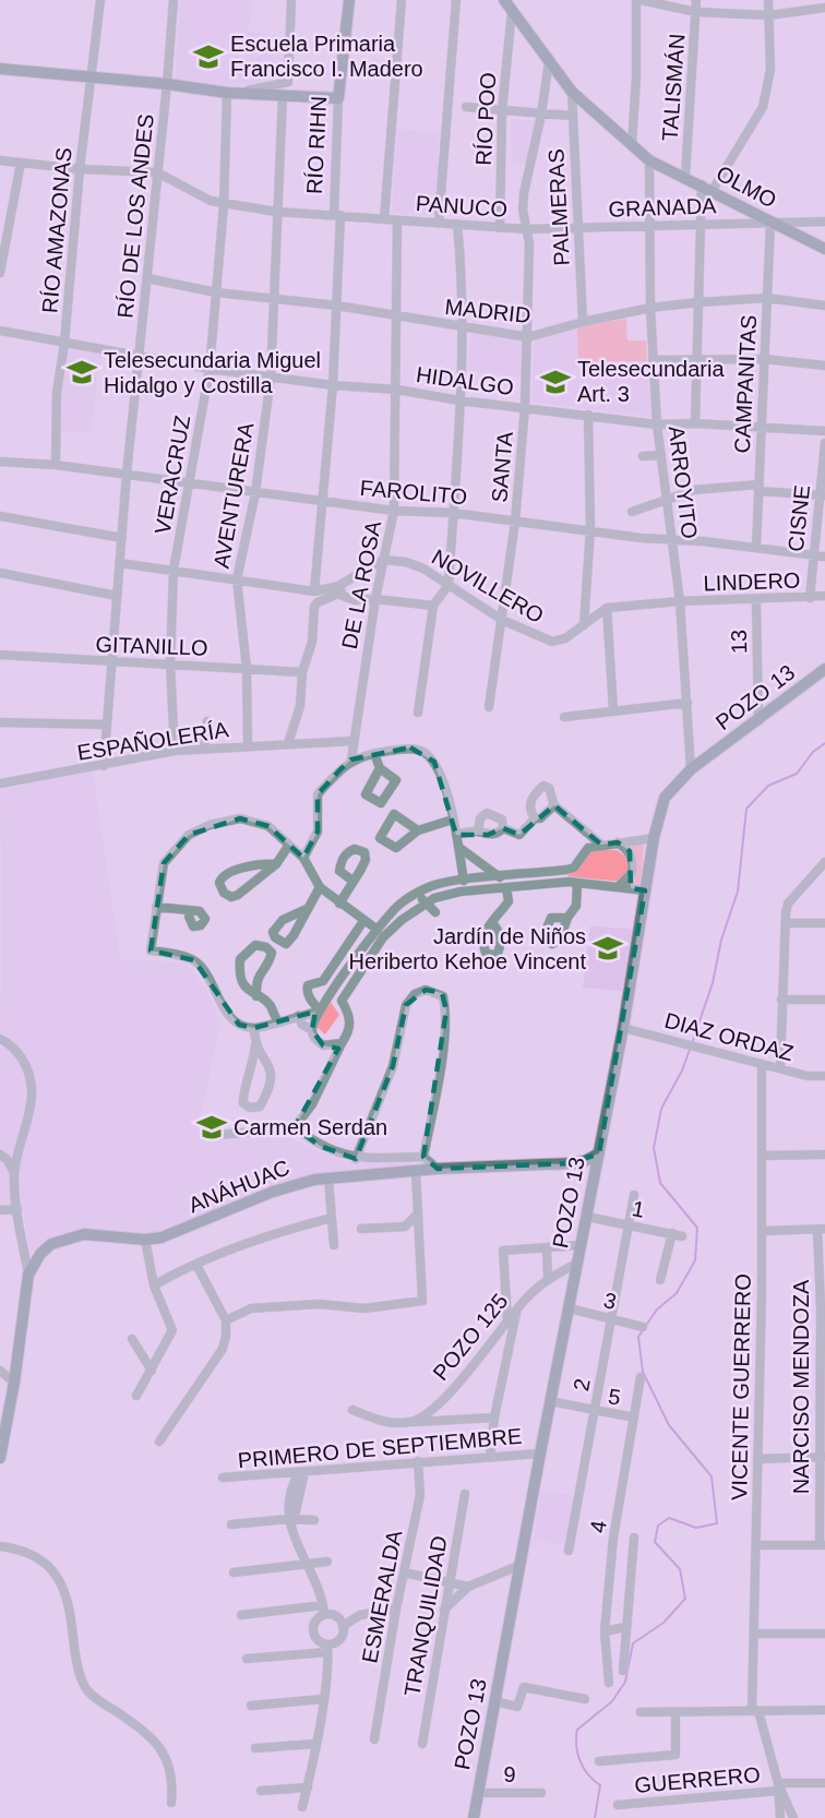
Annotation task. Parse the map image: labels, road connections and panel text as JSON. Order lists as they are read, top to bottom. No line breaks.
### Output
{"streets":{"main road":["RÍO RIHN","OLMO","POZO 13","ANÁHUAC"],"street":["TALISMÁN","RÍO POO","PANUCO","PALMERAS","GRANADA","RÍO DE LOS ANDES","RÍO AMAZONAS","MADRID","HIDALGO","CAMPANITAS","SANTA","VERACRUZ","ARROYITO","FAROLITO","AVENTURERA","CISNE","LINDERO","DE LA ROSA","NOVILLERO","13","GITANILLO","ESPAÑOLERÍA","DIAZ ORDAZ","1","3","POZO 125","2","VICENTE GUERRERO","NARCISO MENDOZA","5","PRIMERO DE SEPTIEMBRE","4","ESMERALDA","TRANQUILIDAD","9","GUERRERO"]},"crossings":[["TALISMÁN","OLMO"],["RÍO POO","OLMO"],["RÍO POO","PANUCO"],["RÍO RIHN","PANUCO"],["RÍO RIHN","MADRID"],["RÍO RIHN","HIDALGO"],["RÍO RIHN","FAROLITO"],["OLMO","PALMERAS"],["OLMO","GRANADA"],["OLMO","CAMPANITAS"],["OLMO","SANTA"],["OLMO","ARROYITO"],["PANUCO","PALMERAS"],["PANUCO","GRANADA"],["PANUCO","RÍO DE LOS ANDES"],["PANUCO","SANTA"],["PANUCO","VERACRUZ"],["PANUCO","AVENTURERA"],["PANUCO","DE LA ROSA"],["PALMERAS","GRANADA"],["PALMERAS","MADRID"],["GRANADA","CAMPANITAS"],["GRANADA","ARROYITO"],["RÍO DE LOS ANDES","MADRID"],["RÍO DE LOS ANDES","HIDALGO"],["RÍO DE LOS ANDES","FAROLITO"],["RÍO DE LOS ANDES","GITANILLO"],["RÍO DE LOS ANDES","ESPAÑOLERÍA"],["RÍO AMAZONAS","HIDALGO"],["RÍO AMAZONAS","FAROLITO"],["MADRID","CAMPANITAS"],["MADRID","SANTA"],["MADRID","VERACRUZ"],["MADRID","ARROYITO"],["MADRID","AVENTURERA"],["MADRID","DE LA ROSA"],["HIDALGO","CAMPANITAS"],["HIDALGO","SANTA"],["HIDALGO","VERACRUZ"],["HIDALGO","ARROYITO"],["HIDALGO","AVENTURERA"],["HIDALGO","DE LA ROSA"],["CAMPANITAS","FAROLITO"],["SANTA","FAROLITO"],["SANTA","NOVILLERO"],["VERACRUZ","FAROLITO"],["VERACRUZ","GITANILLO"],["VERACRUZ","ESPAÑOLERÍA"],["ARROYITO","FAROLITO"],["ARROYITO","LINDERO"],["ARROYITO","NOVILLERO"],["ARROYITO","POZO 13"],["FAROLITO","AVENTURERA"],["FAROLITO","CISNE"],["FAROLITO","DE LA ROSA"],["AVENTURERA","GITANILLO"],["AVENTURERA","ESPAÑOLERÍA"],["CISNE","LINDERO"],["LINDERO","NOVILLERO"],["LINDERO","13"],["DE LA ROSA","NOVILLERO"],["DE LA ROSA","ESPAÑOLERÍA"],["13","POZO 13"],["POZO 13","DIAZ ORDAZ"],["POZO 13","ANÁHUAC"],["POZO 13","1"],["POZO 13","3"],["POZO 13","POZO 125"],["POZO 13","5"],["POZO 13","PRIMERO DE SEPTIEMBRE"],["POZO 13","9"],["DIAZ ORDAZ","VICENTE GUERRERO"],["1","2"],["3","2"],["2","5"],["VICENTE GUERRERO","GUERRERO"],["5","4"],["PRIMERO DE SEPTIEMBRE","ESMERALDA"]],"places":{"school or university":["Escuela Primaria Francisco I. Madero","Telesecundaria Miguel Hidalgo y Costilla","Telesecundaria Art. 3","Jardín de Niños Heriberto Kehoe Vincent","Carmen Serdan"]}}
